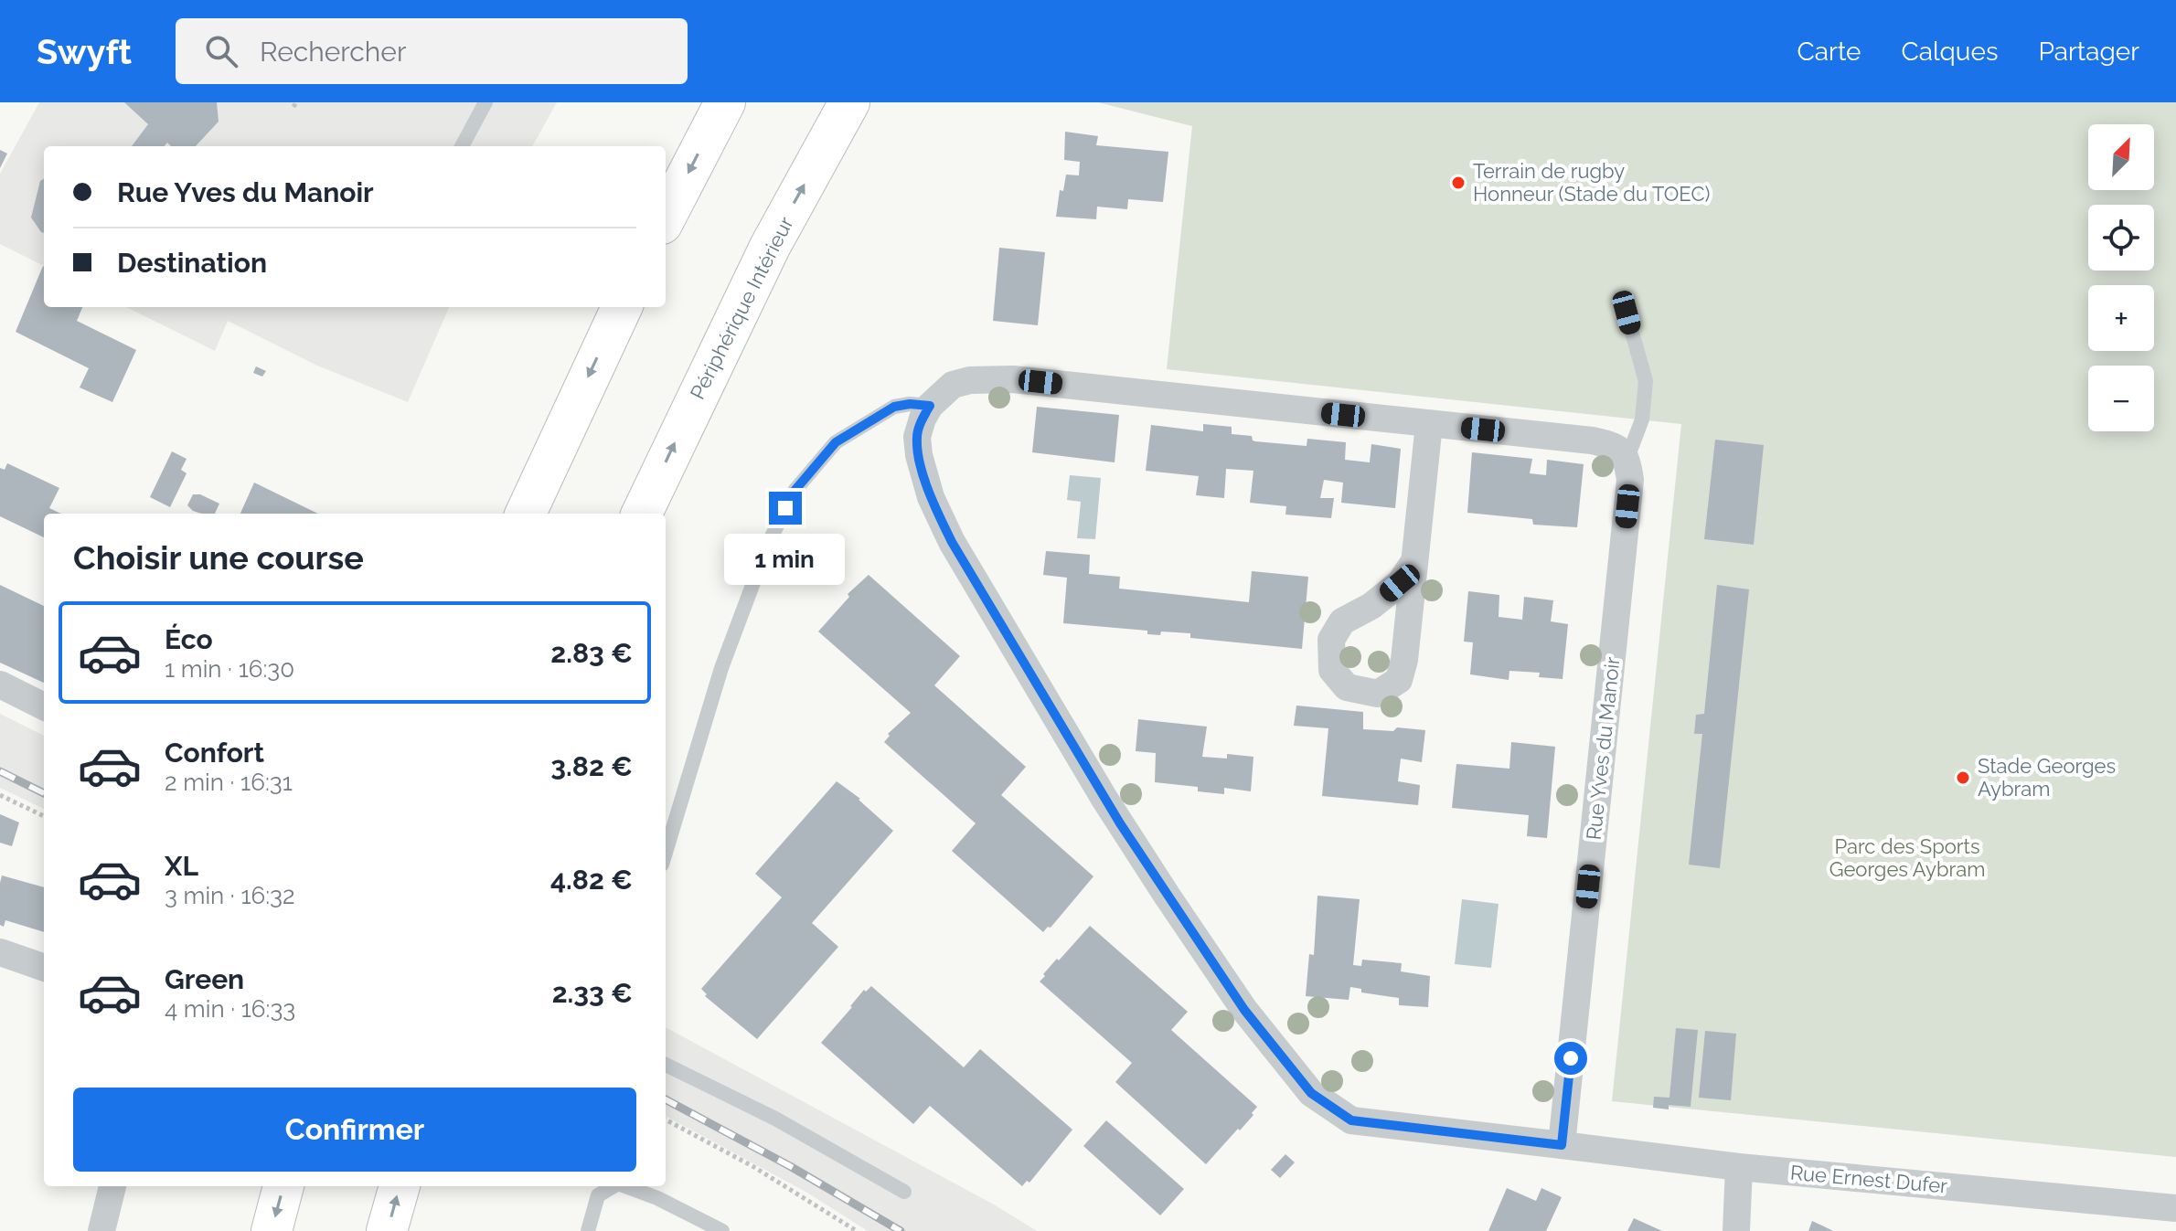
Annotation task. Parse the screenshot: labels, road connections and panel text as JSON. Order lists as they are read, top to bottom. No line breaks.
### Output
{"streets":{"highway":["Périphérique Intérieur"],"street":["Rue Yves du Manoir","Rue Ernest Dufer"]},"crossings":[["Rue Yves du Manoir","Rue Ernest Dufer"]],"parks":["Parc des Sports Georges Aybram"],"places":["Terrain de rugby Honneur (Stade du TOEC)","Stade Georges Aybram"],"north":"top right","page":{"header":"Swyft","search":"Rechercher","nav":["Carte","Calques","Partager"],"map_buttons":["+","−"],"banner":["Rue Yves du Manoir","Destination"],"heading":"Choisir une course","bubble":"1 min","list":[{"name":"Éco","note":"1 min · 16:30","value":"2.83 €"},{"name":"Confort","note":"2 min · 16:31","value":"3.82 €"},{"name":"XL","note":"3 min · 16:32","value":"4.82 €"},{"name":"Green","note":"4 min · 16:33","value":"2.33 €"}],"buttons":"Confirmer"}}
